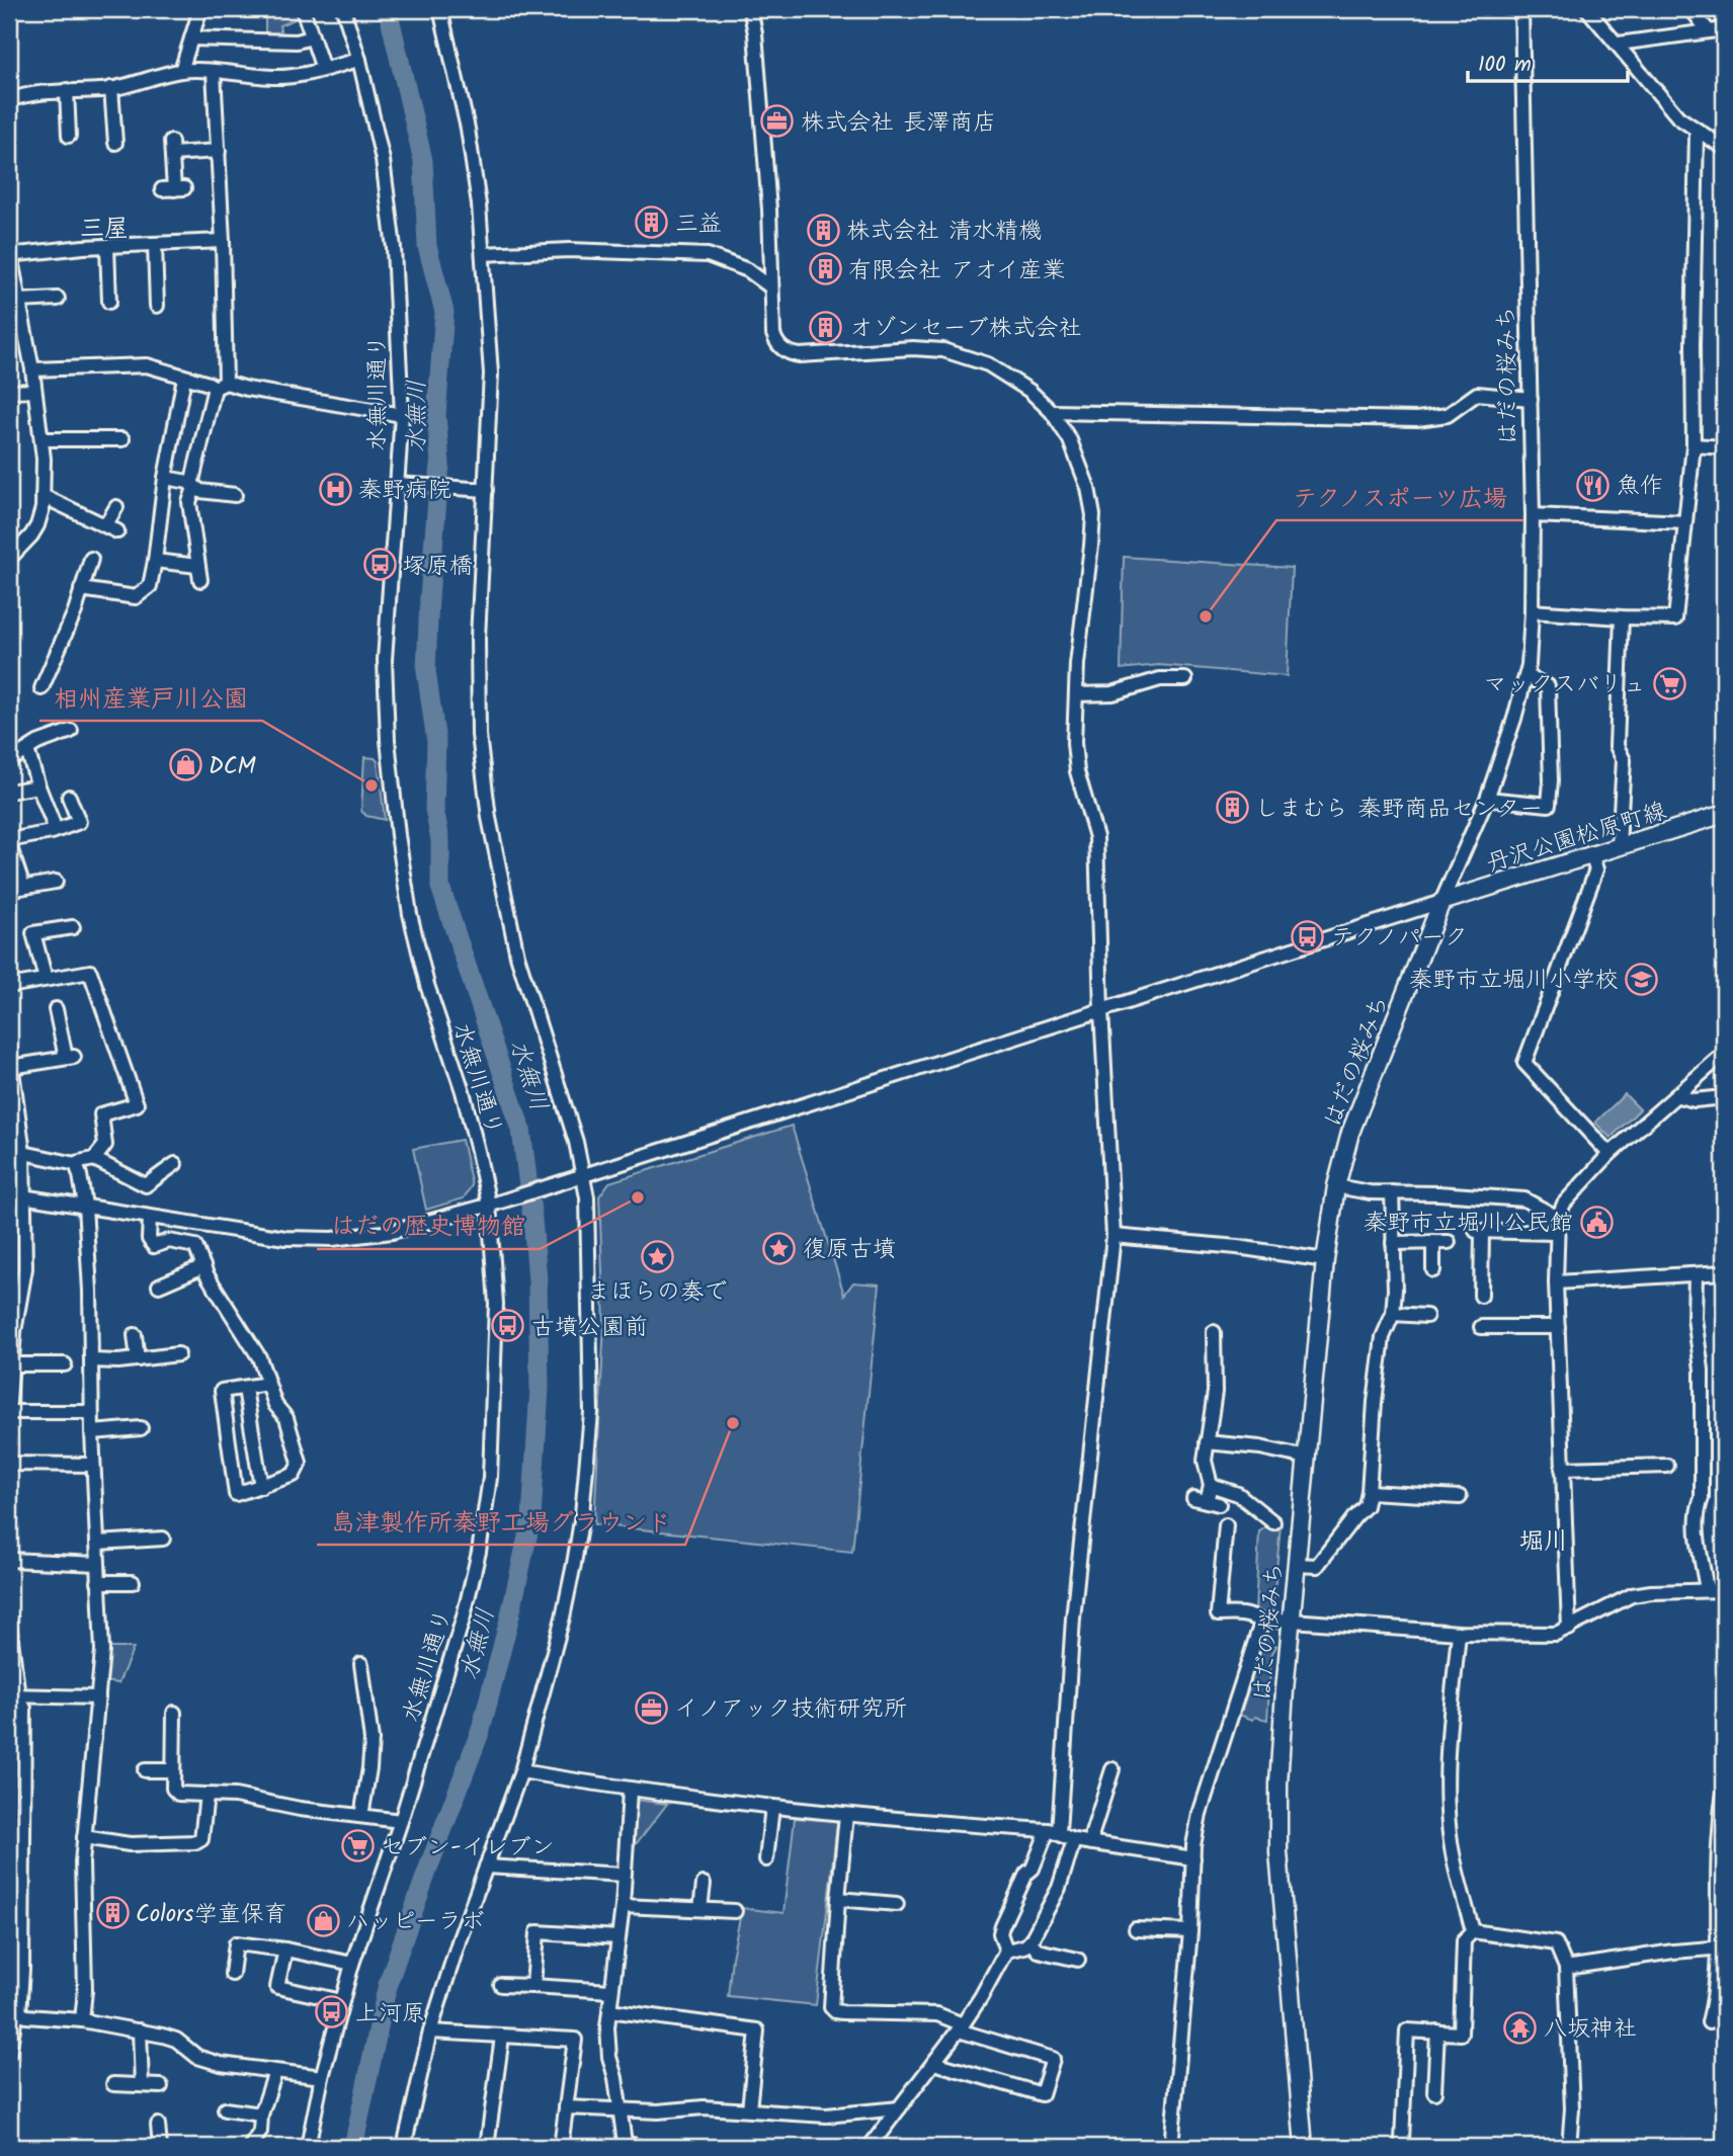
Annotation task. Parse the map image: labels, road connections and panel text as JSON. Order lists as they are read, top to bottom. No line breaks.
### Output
{"streets":{"main road":["はだの桜みち","丹沢公園松原町線"],"street":["水無川通り"]},"crossings":[["はだの桜みち","丹沢公園松原町線"]],"districts":["三屋","堀川"],"water":["水無川"],"places":{"office":["株式会社 長澤商店","イノアック技術研究所"],"building":["三益","株式会社 清水精機","有限会社 アオイ産業","オゾンセーブ株式会社","しまむら 秦野商品センター","Colors学童保育"],"restaurant":["魚作"],"hospital":["秦野病院"],"bus stop":["塚原橋","テクノパーク","古墳公園前","上河原"],"other":["テクノスポーツ広場","相州産業戸川公園","はだの歴史博物館","島津製作所秦野工場グラウンド"],"supermarket":["マックスバリュ","セブン-イレブン"],"shop":["DCM","ハッピーラボ"],"school or university":["秦野市立堀川小学校"],"public building":["秦野市立堀川公民館"],"place":["復原古墳","まほらの奏で"],"temple":["八坂神社"]},"scale_bar":"100 m"}
